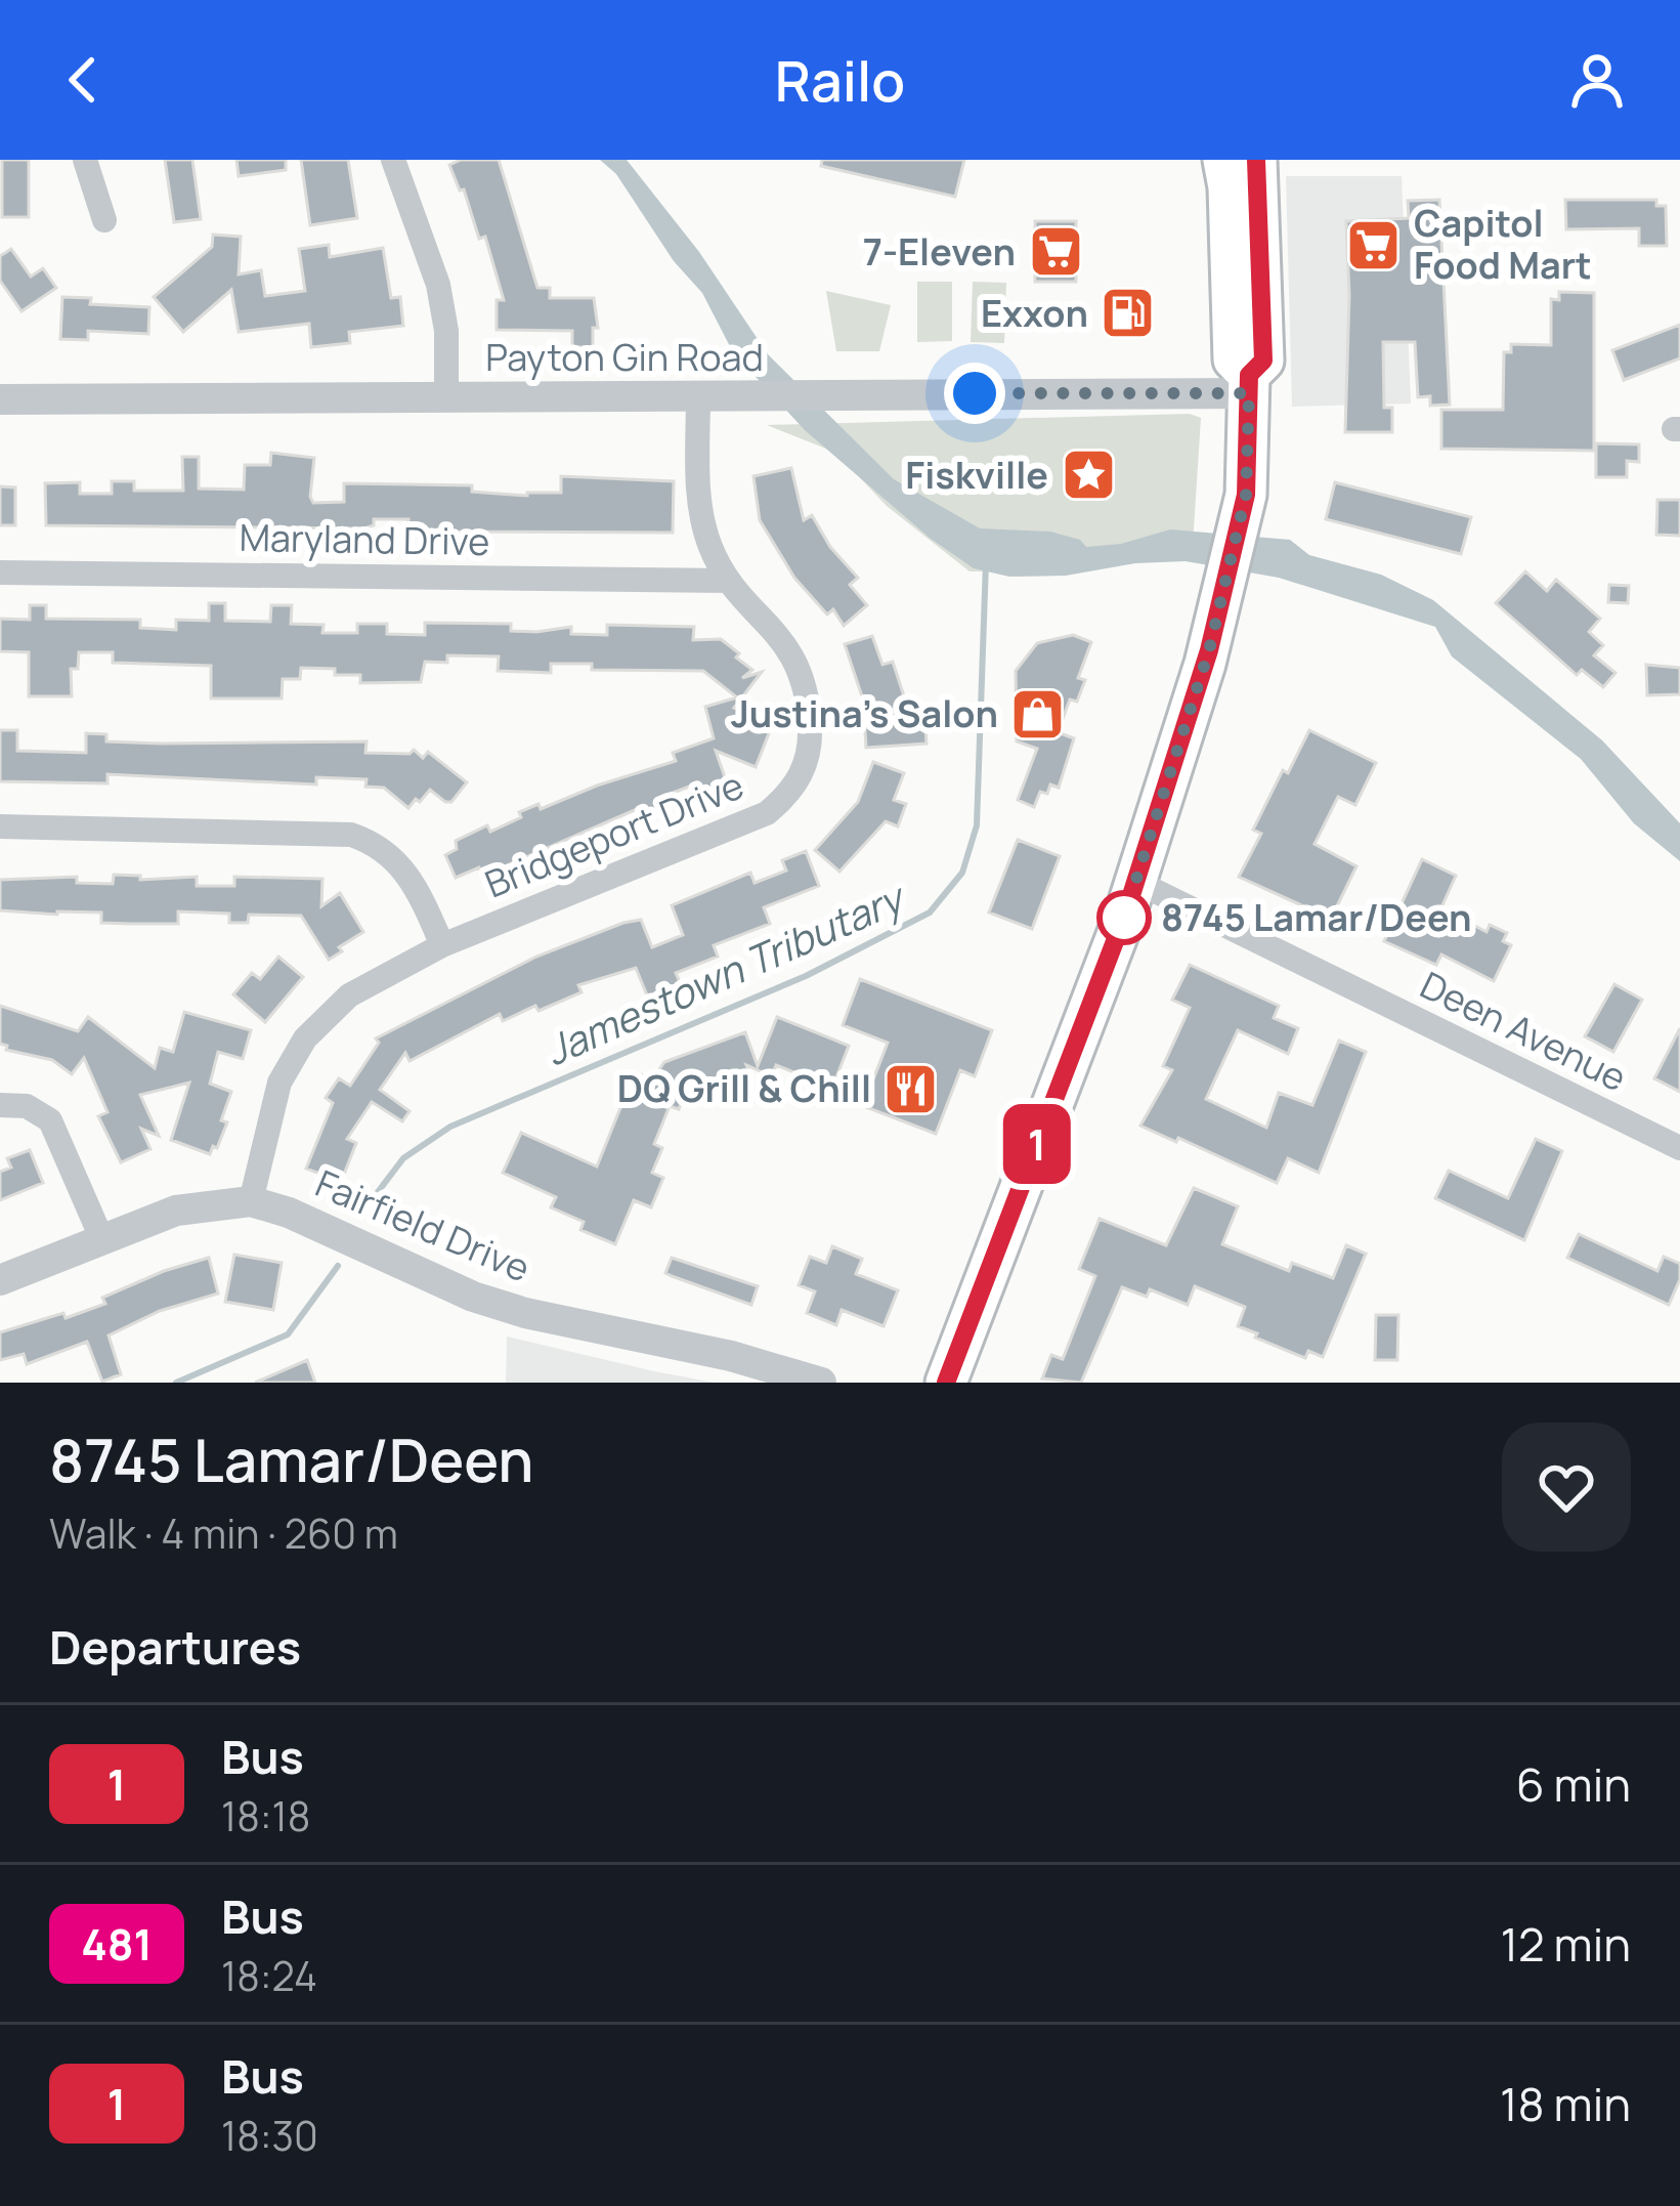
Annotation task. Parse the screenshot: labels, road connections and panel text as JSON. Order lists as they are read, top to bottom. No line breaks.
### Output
{"streets":{"street":["Payton Gin Road","Maryland Drive","Bridgeport Drive","Deen Avenue","Fairfield Drive"]},"crossings":[["Payton Gin Road","Bridgeport Drive"],["Maryland Drive","Bridgeport Drive"],["Bridgeport Drive","Fairfield Drive"]],"water":["Jamestown Tributary"],"places":{"supermarket":["Capitol Food Mart","7-Eleven"],"fuel station":["Exxon"],"place":["Fiskville"],"shop":["Justina's Salon"],"other":["8745 Lamar/Deen"],"restaurant":["DQ Grill & Chill"]},"lines":["bus line 1"],"page":{"header":"Railo","on_map":"1","heading":[["8745 Lamar/Deen","Walk · 4 min · 260 m"],"Departures"],"list":[{"mark":"1","name":"Bus","note":"18:18","value":"6 min"},{"mark":"481","name":"Bus","note":"18:24","value":"12 min"},{"mark":"1","name":"Bus","note":"18:30","value":"18 min"}]}}
